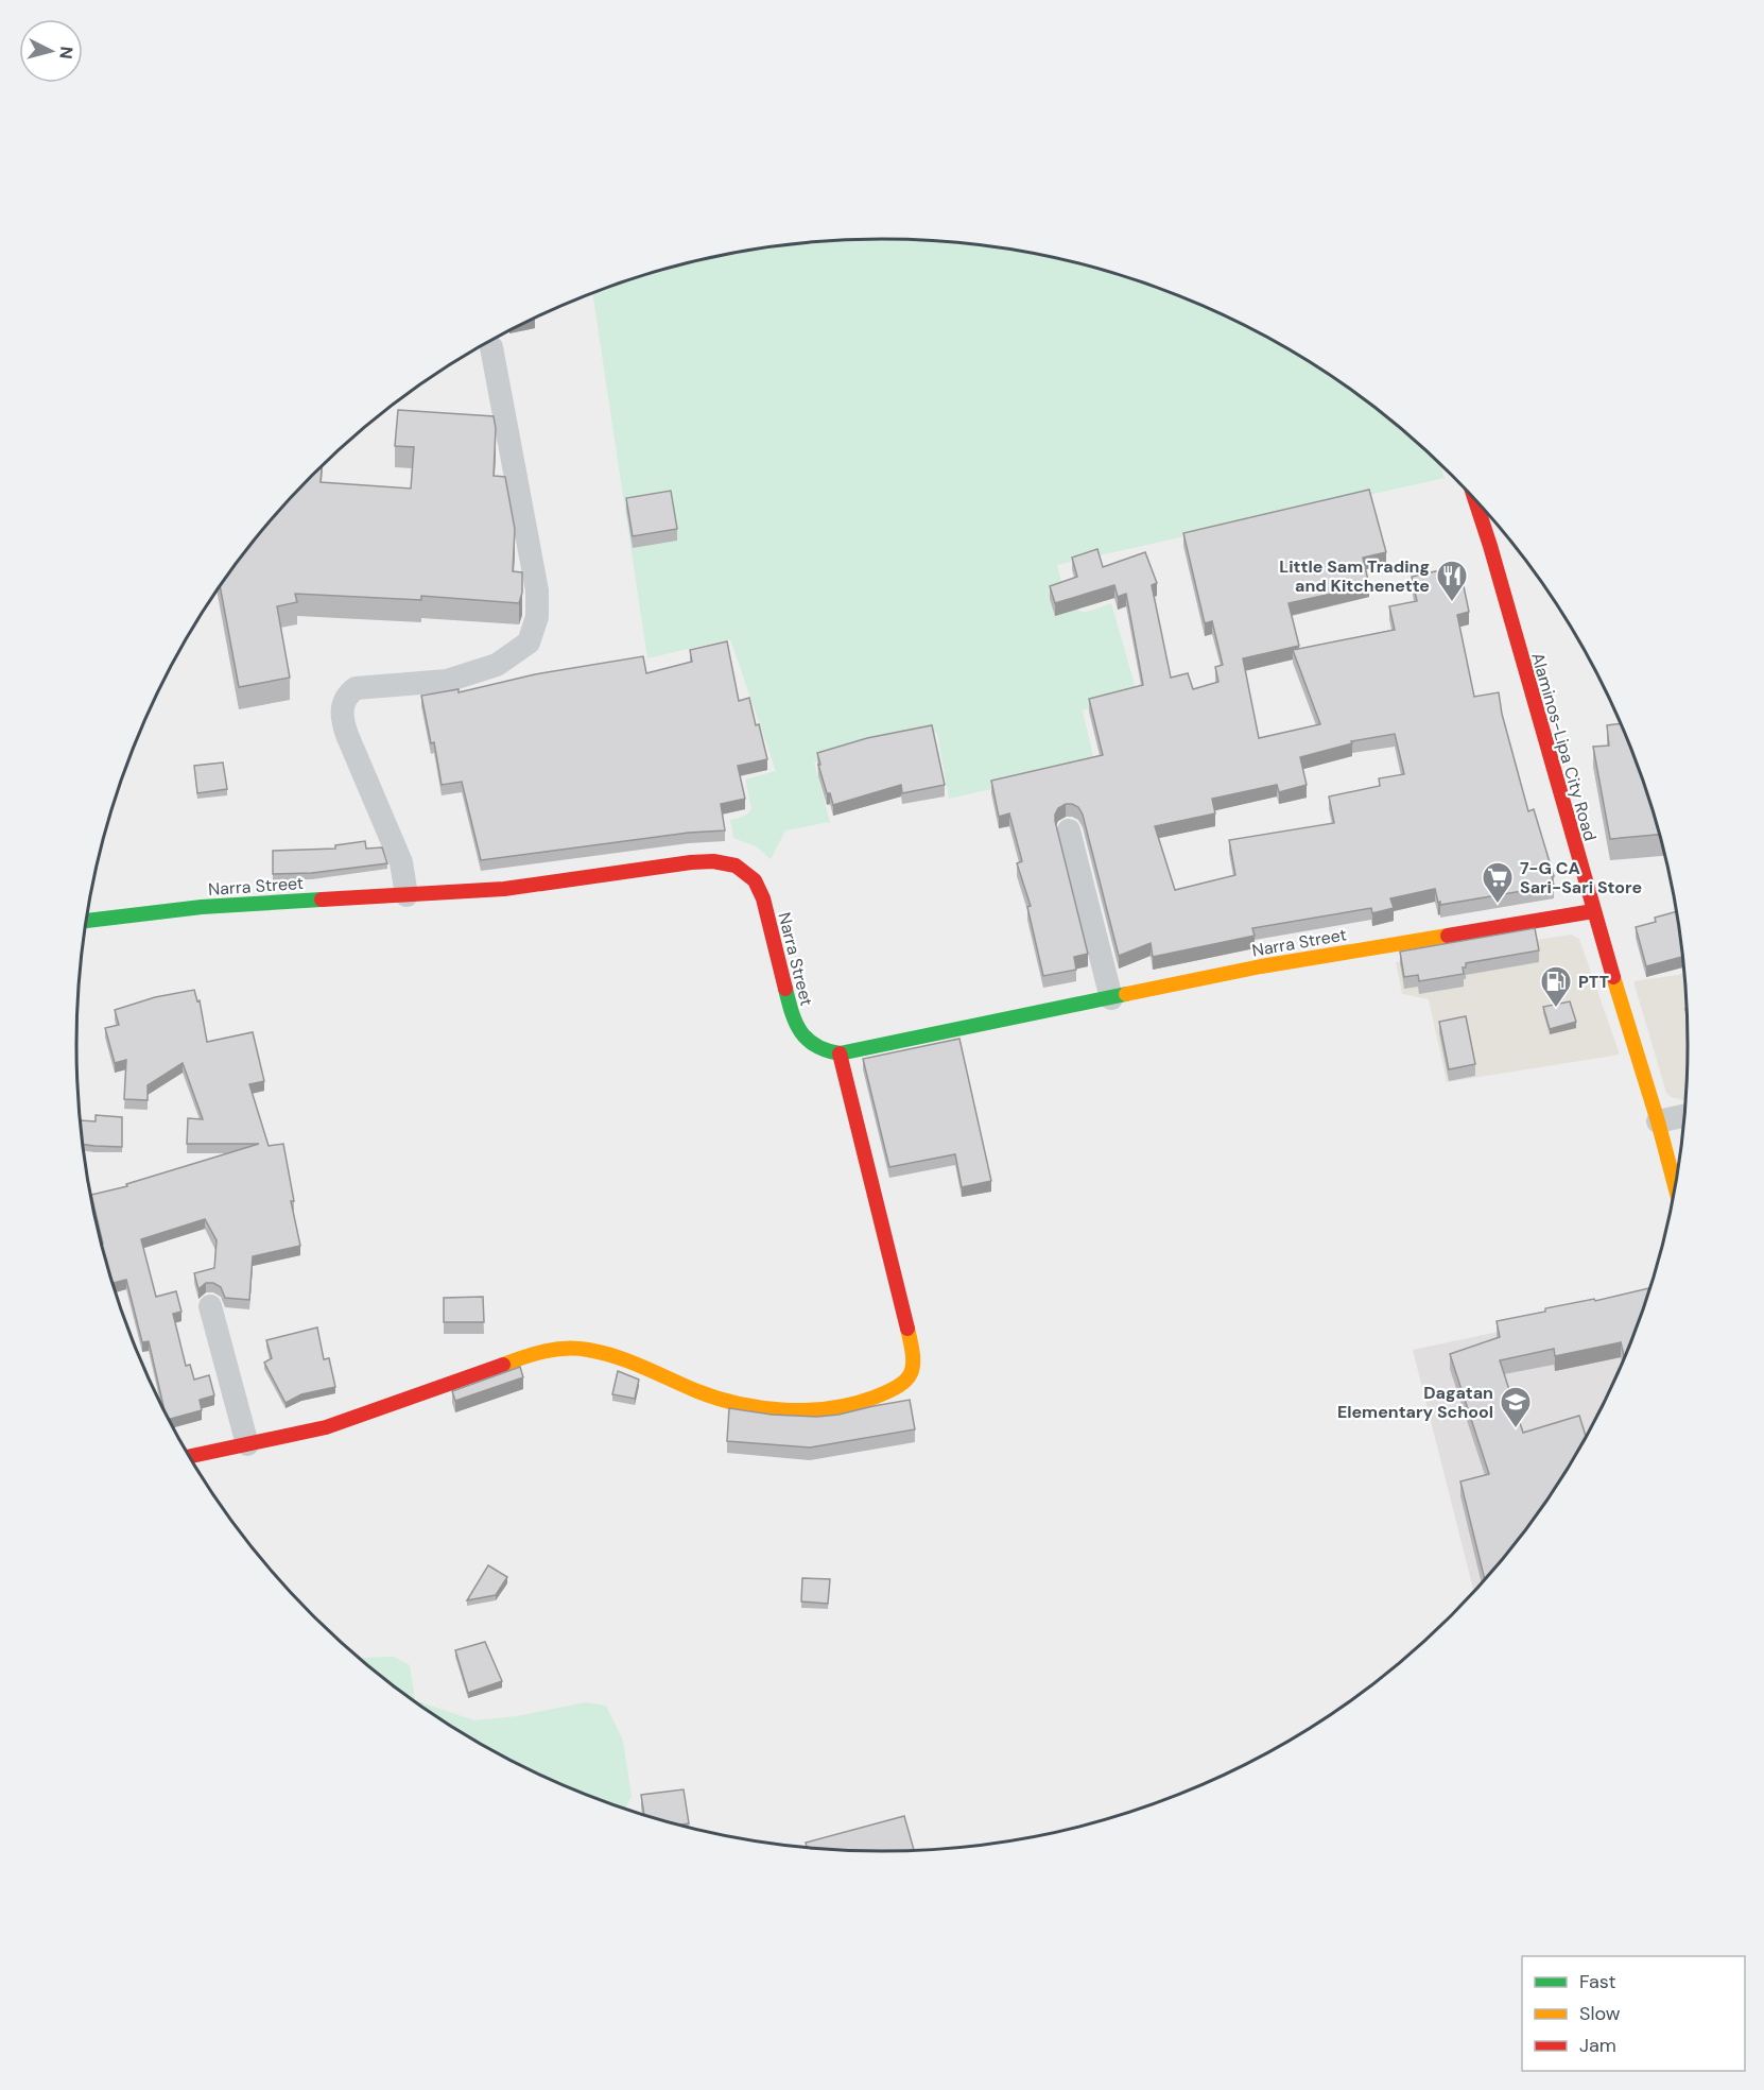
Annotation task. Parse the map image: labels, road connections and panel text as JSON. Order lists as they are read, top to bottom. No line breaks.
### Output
{"streets":{"street":["Alaminos-Lipa City Road","Narra Street"]},"crossings":[["Alaminos-Lipa City Road","Narra Street"]],"places":{"restaurant":["Little Sam Trading and Kitchenette"],"supermarket":["7-G CA Sari-Sari Store"],"fuel station":["PTT"],"school or university":["Dagatan Elementary School"]},"legend":["Fast","Slow","Jam"],"north":"right"}
